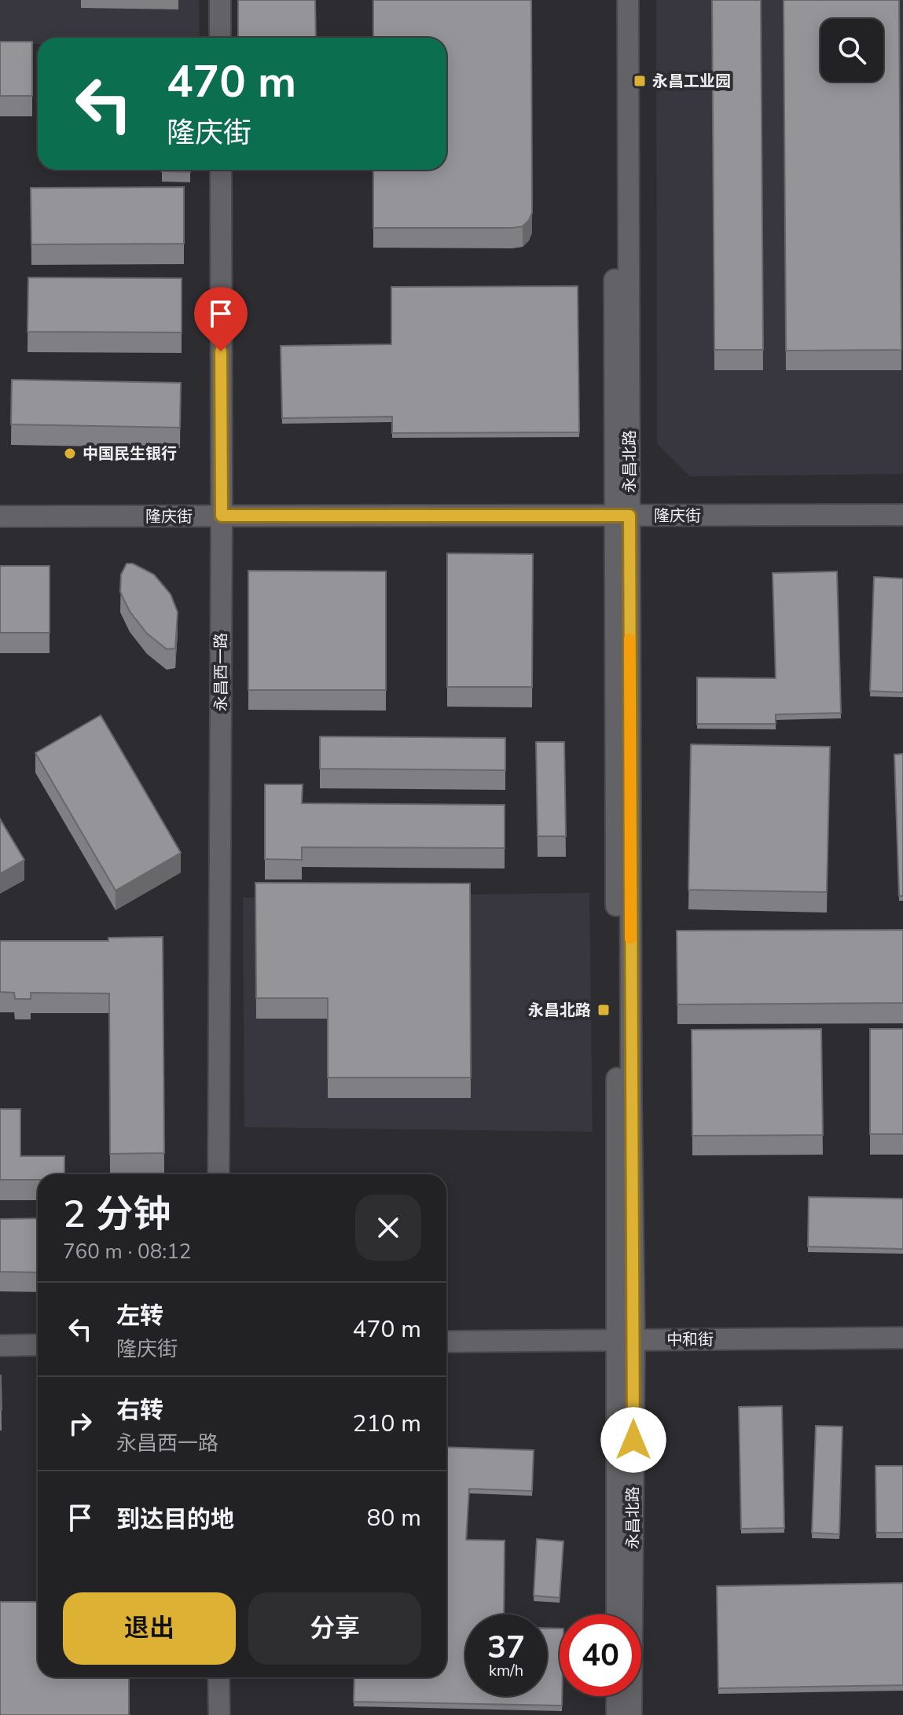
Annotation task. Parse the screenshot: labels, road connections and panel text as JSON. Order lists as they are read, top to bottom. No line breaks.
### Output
{"streets":{"street":["永昌北路","隆庆街","永昌西一路","中和街"]},"crossings":[["永昌北路","隆庆街"],["永昌北路","中和街"],["隆庆街","永昌西一路"]],"places":{"transit":["永昌工业园","永昌北路"],"other":["中国民生银行"]},"page":{"turn":["470 m","隆庆街"],"heading":["2 分钟","760 m · 08:12"],"list":[{"name":"左转","note":"隆庆街","value":"470 m"},{"name":"右转","note":"永昌西一路","value":"210 m"},{"name":"到达目的地","value":"80 m"}],"buttons":["退出","分享"],"speed":"37 km/h","limit":"40"}}
